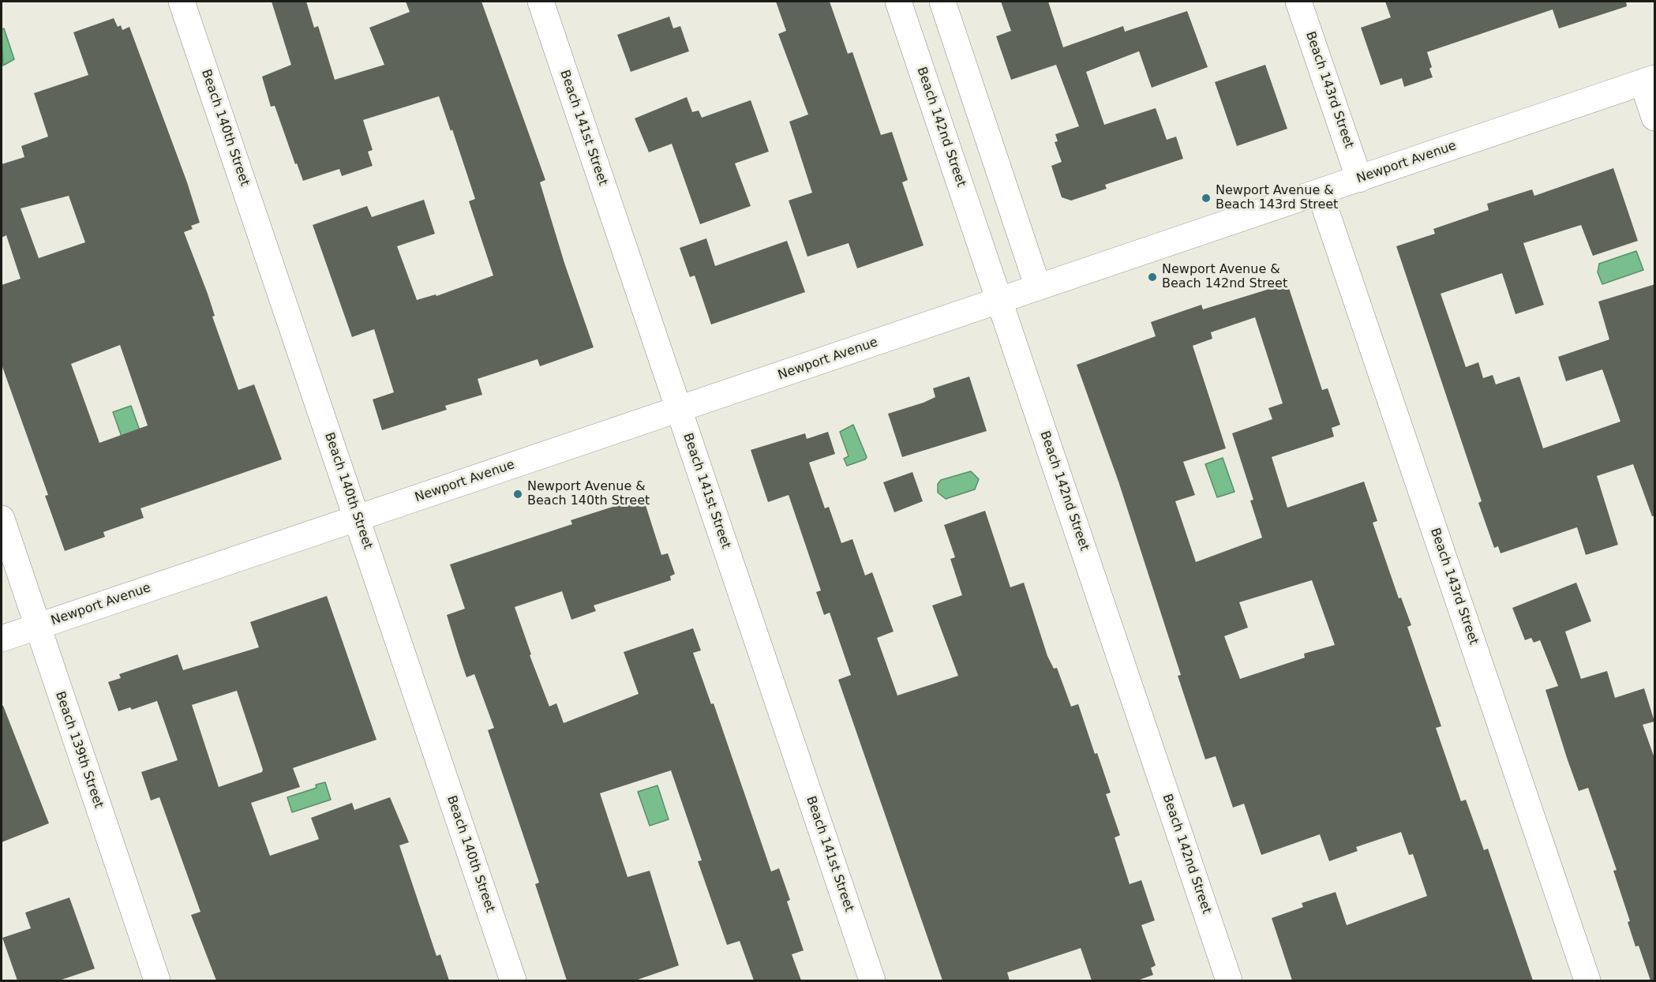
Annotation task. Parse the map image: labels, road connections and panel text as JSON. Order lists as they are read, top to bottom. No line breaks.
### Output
{"streets":{"street":["Beach 143rd Street","Beach 142nd Street","Beach 140th Street","Beach 141st Street","Newport Avenue","Beach 139th Street"]},"crossings":[["Beach 143rd Street","Newport Avenue"],["Beach 142nd Street","Newport Avenue"],["Beach 140th Street","Newport Avenue"],["Beach 141st Street","Newport Avenue"],["Newport Avenue","Beach 139th Street"]],"places":["Newport Avenue & Beach 143rd Street","Newport Avenue & Beach 142nd Street","Newport Avenue & Beach 140th Street"]}
